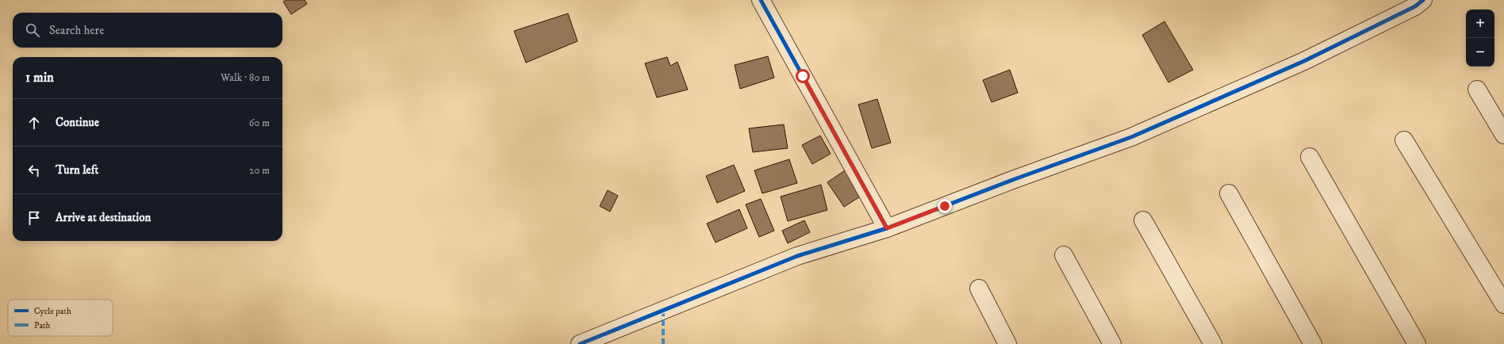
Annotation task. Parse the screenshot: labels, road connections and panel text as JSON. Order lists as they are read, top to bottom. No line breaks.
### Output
{"legend":["Cycle path","Path"],"page":{"map_buttons":["+","−"],"search":"Search here","heading":["1 min","Walk · 80 m"],"list":[["Continue","60 m"],["Turn left","20 m"],"Arrive at destination"]}}
